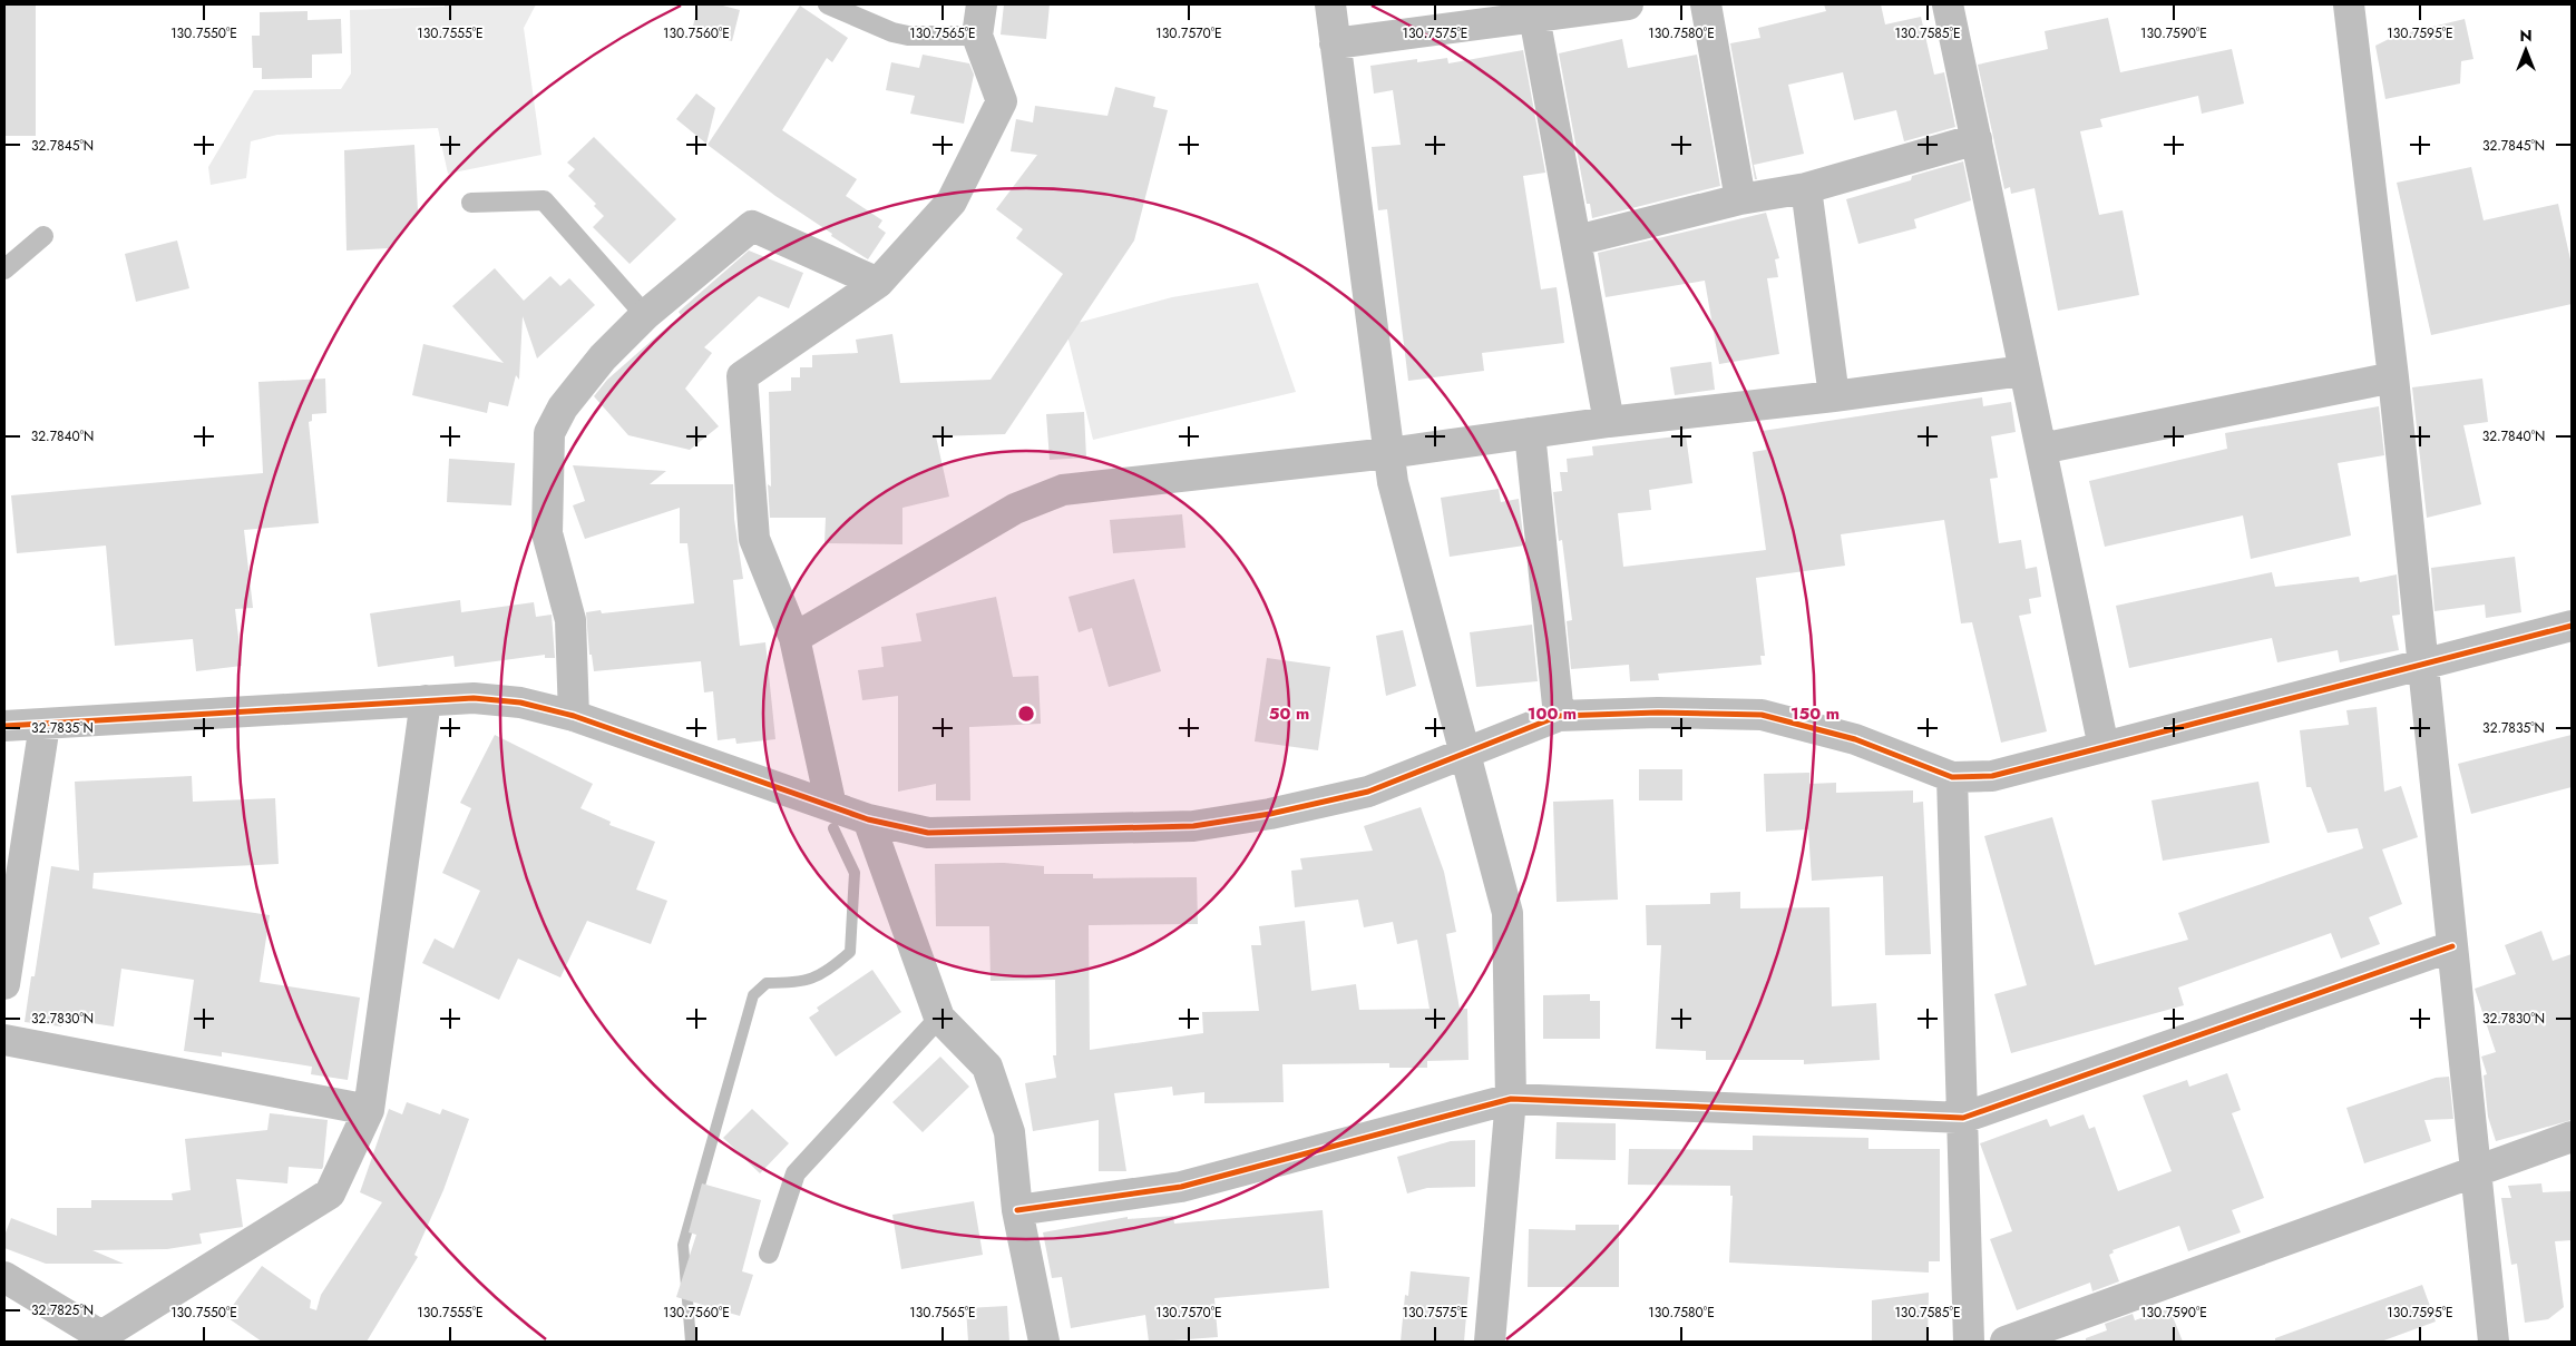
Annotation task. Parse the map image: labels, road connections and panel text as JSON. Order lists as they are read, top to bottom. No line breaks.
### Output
{"north":"top","coordinates":["130.7550°E","130.7555°E","130.7560°E","130.7565°E","130.7570°E","130.7575°E","130.7580°E","130.7585°E","130.7590°E","130.7595°E","32.7845°N","32.7840°N","32.7835°N","32.7830°N","32.7825°N"],"rings":["50 m","100 m","150 m"]}
